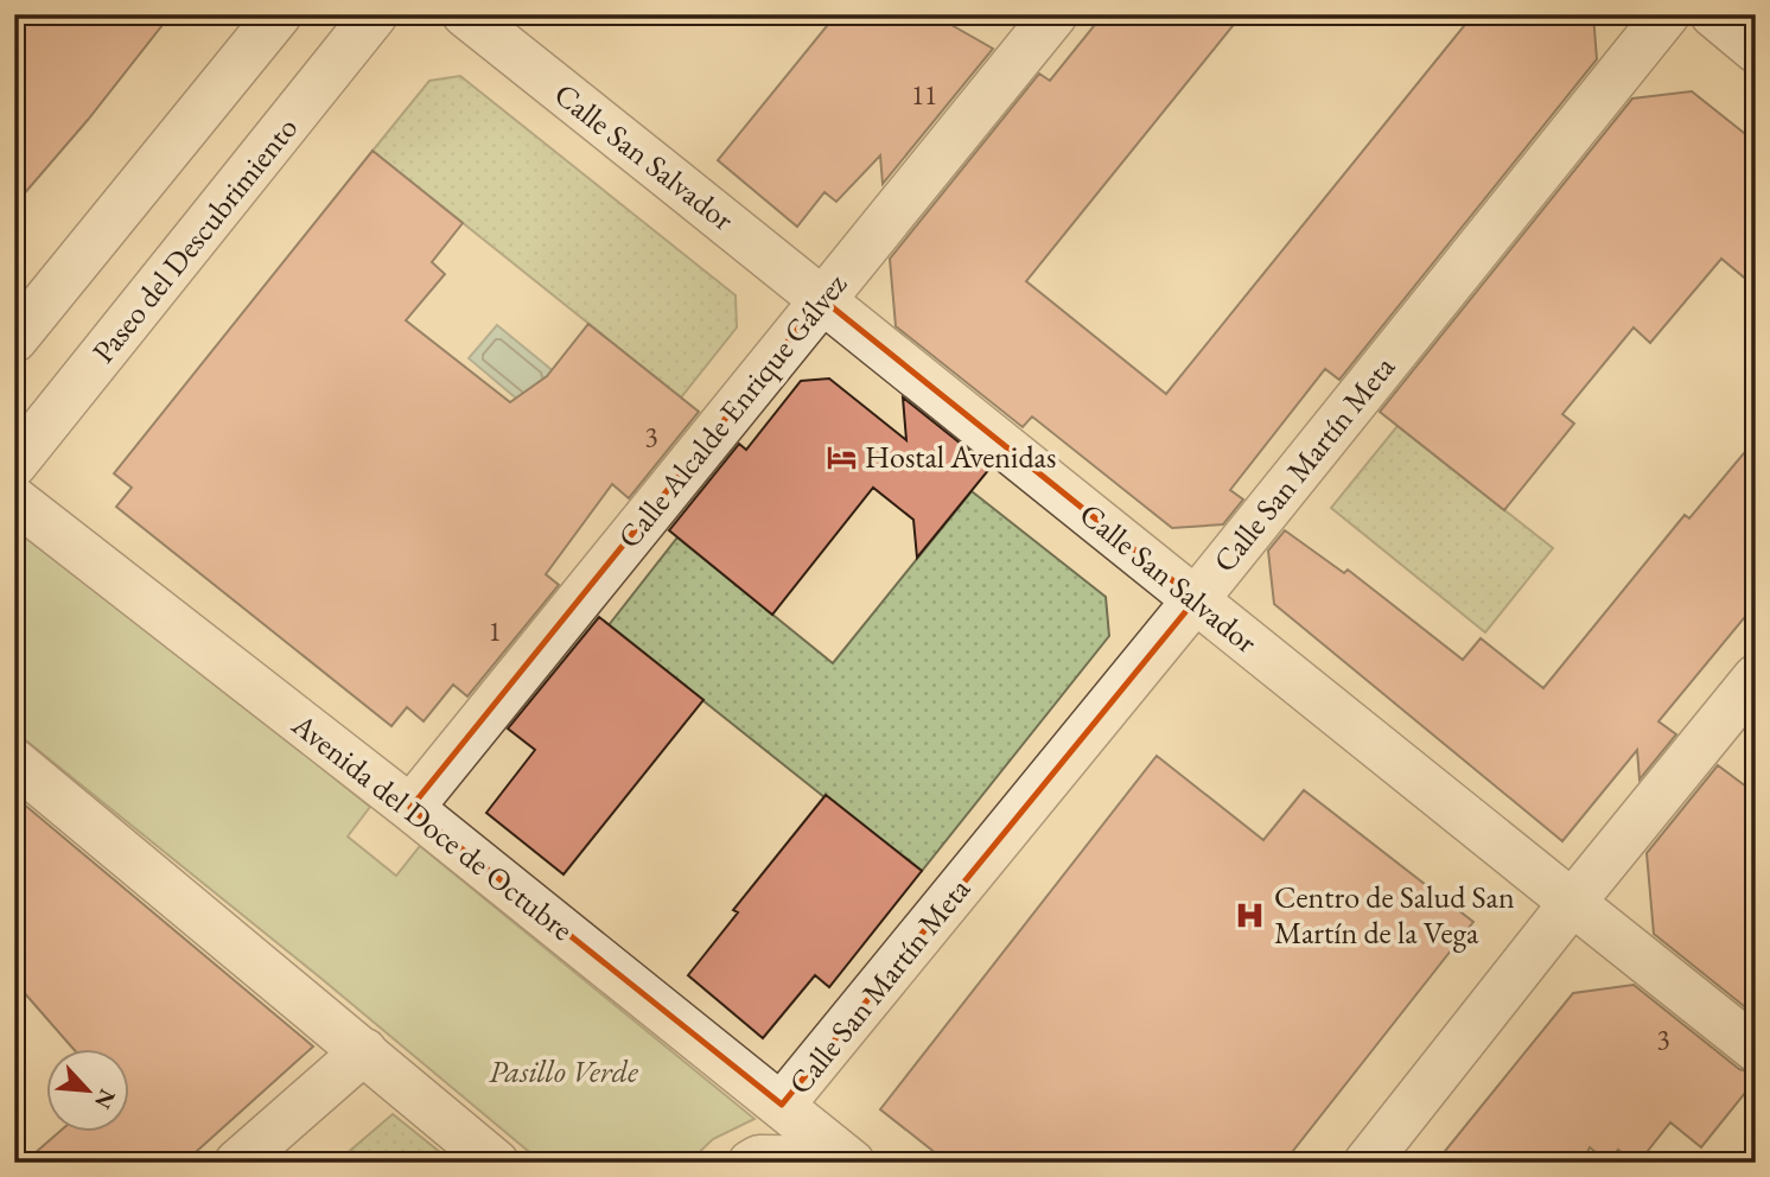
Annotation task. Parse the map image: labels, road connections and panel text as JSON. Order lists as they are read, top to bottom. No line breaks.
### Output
{"streets":{"street":["Calle San Salvador","Paseo del Descubrimiento","Calle Alcalde Enrique Gálvez","Calle San Martín Meta","Avenida del Doce de Octubre"]},"crossings":[["Calle San Salvador","Calle Alcalde Enrique Gálvez"],["Calle San Salvador","Calle San Martín Meta"],["Calle Alcalde Enrique Gálvez","Avenida del Doce de Octubre"],["Calle San Martín Meta","Avenida del Doce de Octubre"]],"parks":["Pasillo Verde"],"places":{"hotel":["Hostal Avenidas"],"hospital":["Centro de Salud San Martín de la Vega"]},"house_numbers":["11","3","1","3"],"north":"bottom right"}
